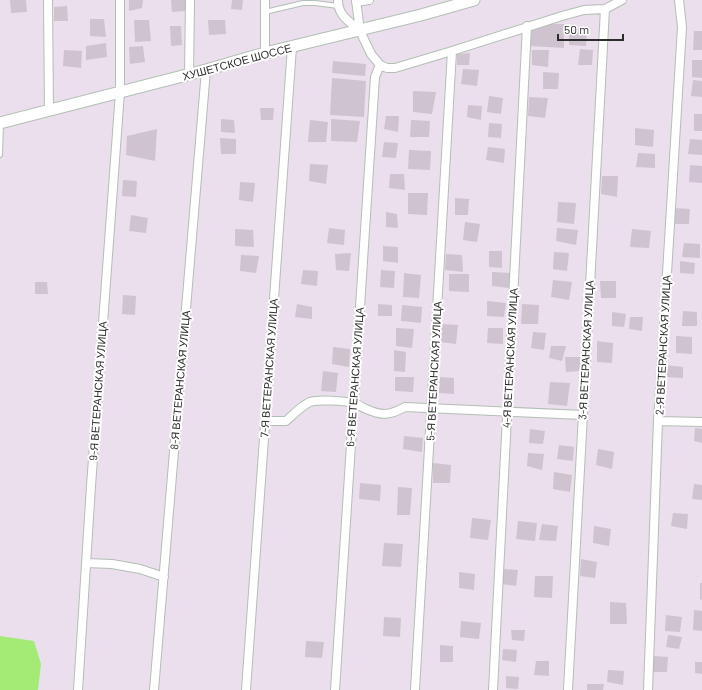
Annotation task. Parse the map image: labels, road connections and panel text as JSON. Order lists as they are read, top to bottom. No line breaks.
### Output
{"streets":{"main road":["ХУШЕТСКОЕ ШОССЕ"],"street":["2-Я ВЕТЕРАНСКАЯ УЛИЦА","3-Я ВЕТЕРАНСКАЯ УЛИЦА","4-Я ВЕТЕРАНСКАЯ УЛИЦА","7-Я ВЕТЕРАНСКАЯ УЛИЦА","5-Я ВЕТЕРАНСКАЯ УЛИЦА","6-Я ВЕТЕРАНСКАЯ УЛИЦА","8-Я ВЕТЕРАНСКАЯ УЛИЦА","9-Я ВЕТЕРАНСКАЯ УЛИЦА"]},"crossings":[["ХУШЕТСКОЕ ШОССЕ","7-Я ВЕТЕРАНСКАЯ УЛИЦА"],["ХУШЕТСКОЕ ШОССЕ","8-Я ВЕТЕРАНСКАЯ УЛИЦА"],["ХУШЕТСКОЕ ШОССЕ","9-Я ВЕТЕРАНСКАЯ УЛИЦА"]],"scale_bar":"50 m"}
